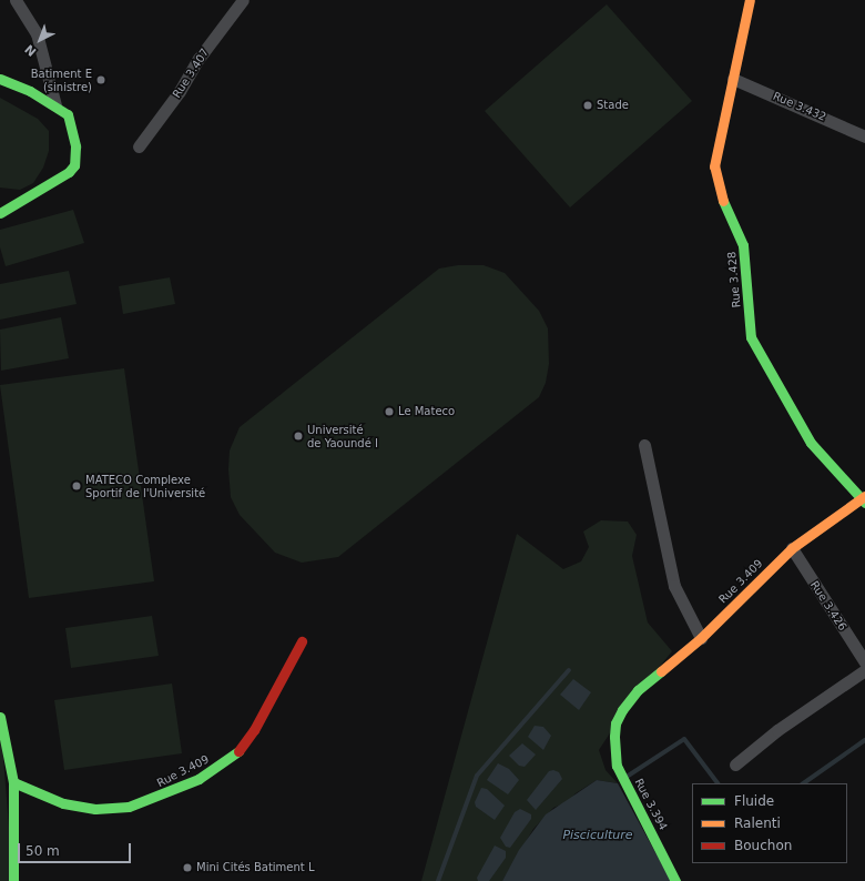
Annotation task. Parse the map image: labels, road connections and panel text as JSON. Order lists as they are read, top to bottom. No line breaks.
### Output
{"streets":{"street":["Rue 3.407","Rue 3.432","Rue 3.428","Rue 3.409","Rue 3.426","Rue 3.394"]},"crossings":[["Rue 3.432","Rue 3.428"],["Rue 3.428","Rue 3.409"],["Rue 3.409","Rue 3.426"],["Rue 3.409","Rue 3.394"]],"water":["Pisciculture"],"places":["Batiment E (sinistre)","Stade","Le Mateco","Université de Yaoundé I","MATECO Complexe Sportif de l'Université","Mini Cités Batiment L"],"legend":["Fluide","Ralenti","Bouchon"],"scale_bar":"50 m","north":"bottom left"}
